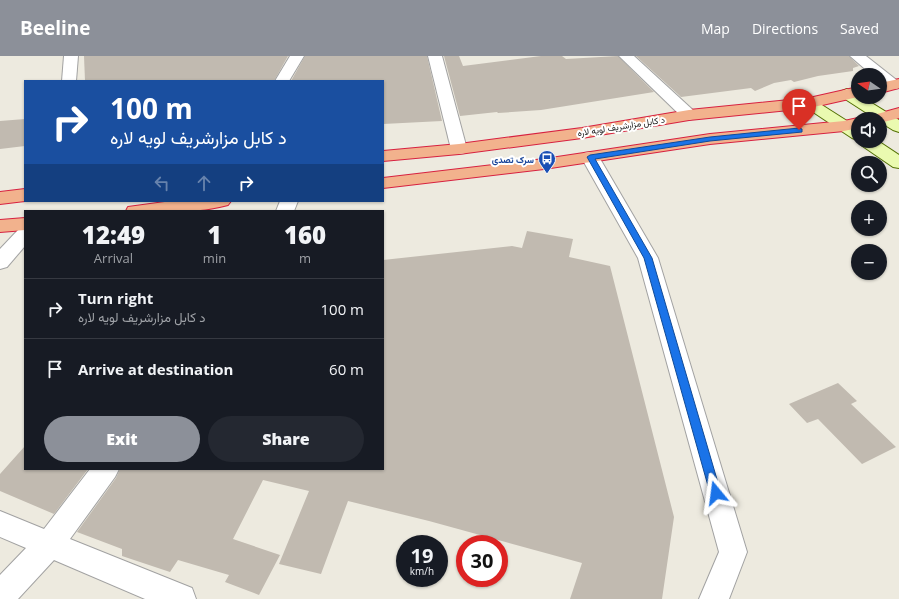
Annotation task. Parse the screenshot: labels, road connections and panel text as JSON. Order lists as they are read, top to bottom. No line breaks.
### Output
{"streets":{"highway":["د کابل مزارشریف لویه لاره"]},"places":{"bus stop":["سرک تصدی"]},"north":"left","page":{"header":"Beeline","nav":["Map","Directions","Saved"],"map_buttons":["+","−"],"turn":["100 m","د کابل مزارشریف لویه لاره"],"eta":["12:49","Arrival","1","min","160","m"],"list":[{"name":"Turn right","note":"د کابل مزارشریف لویه لاره","value":"100 m"},{"name":"Arrive at destination","value":"60 m"}],"buttons":["Exit","Share"],"speed":"19 km/h","limit":"30"}}
